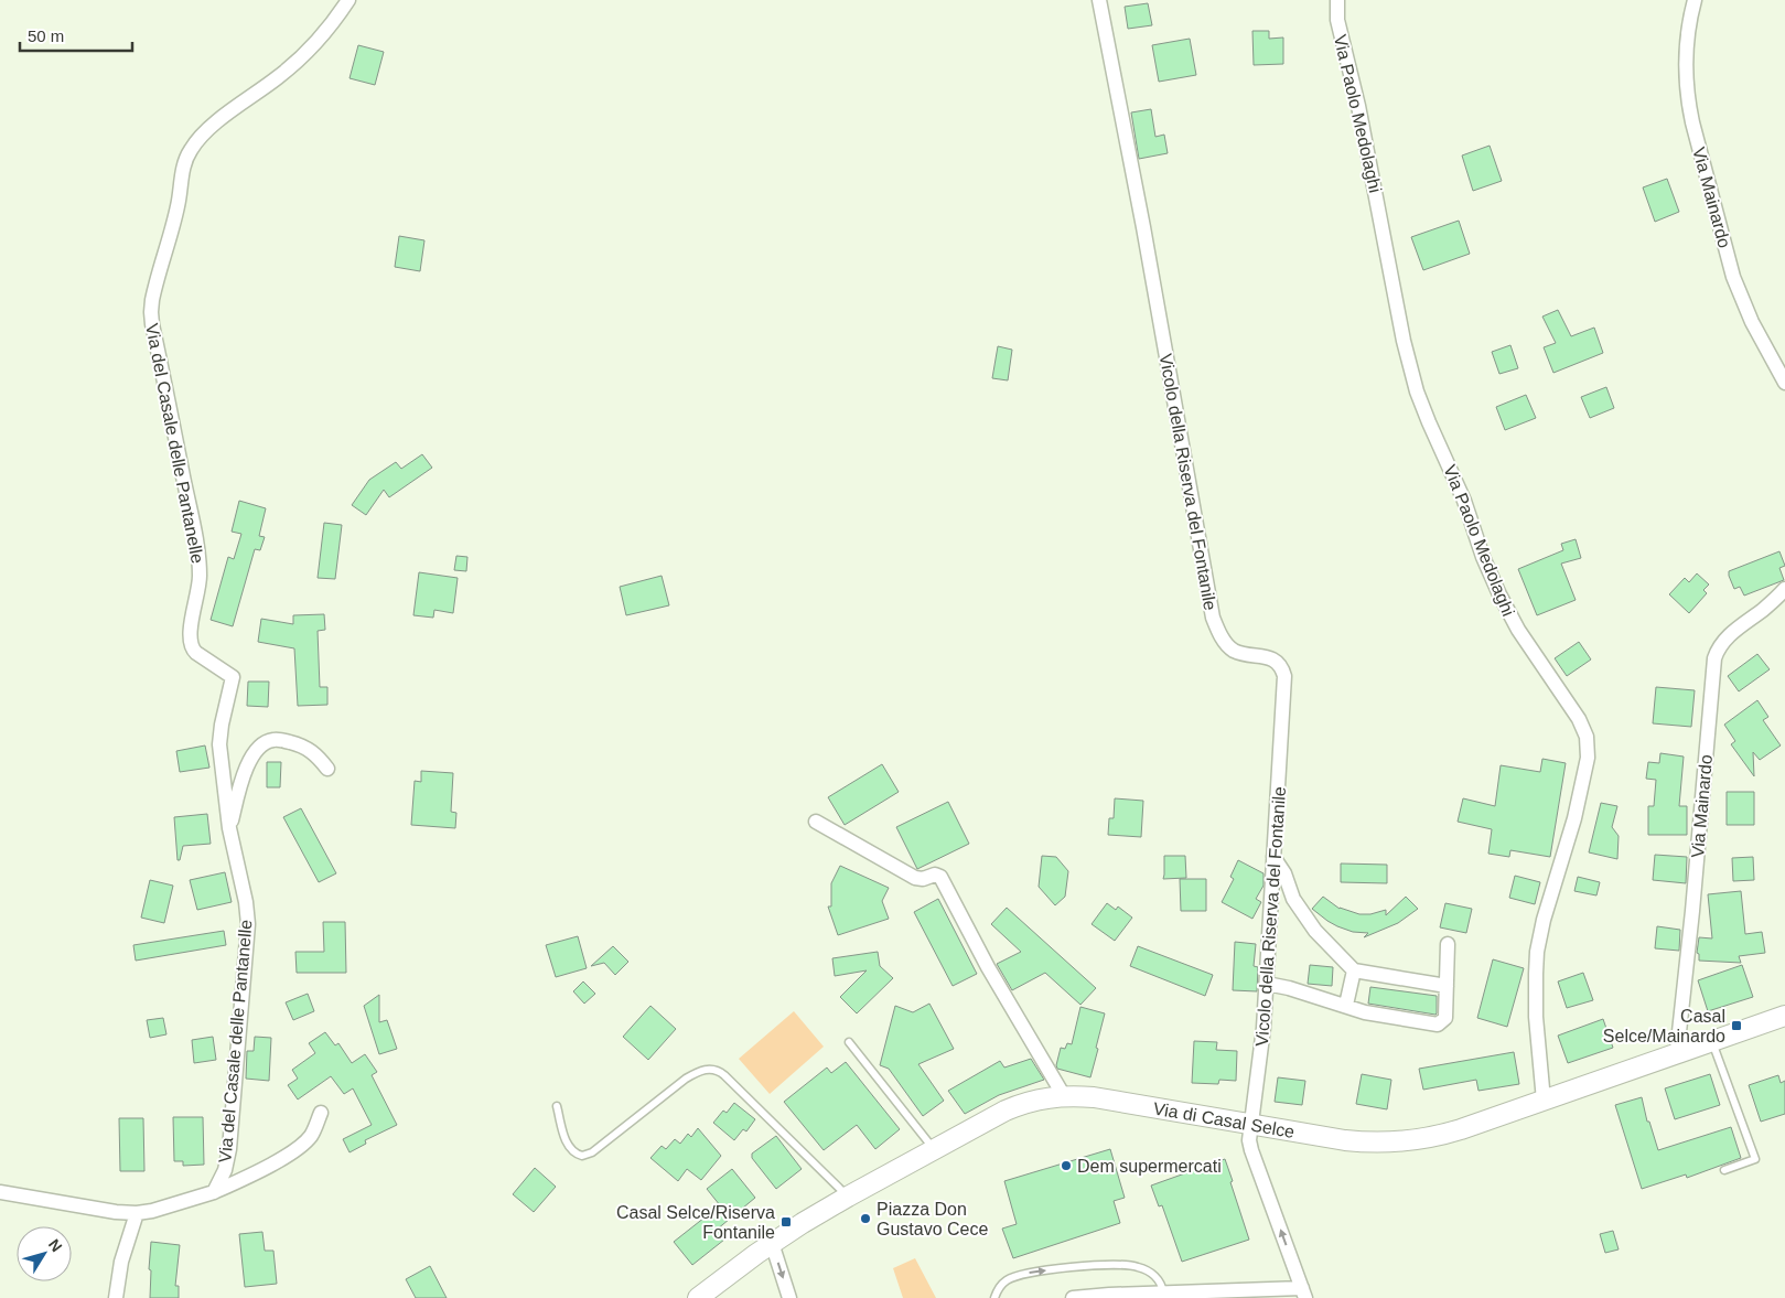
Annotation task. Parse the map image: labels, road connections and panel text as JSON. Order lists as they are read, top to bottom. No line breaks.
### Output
{"streets":{"main road":["Via di Casal Selce"],"street":["Via Paolo Medolaghi","Via Mainardo","Via del Casale delle Pantanelle","Vicolo della Riserva del Fontanile"]},"crossings":[["Via Paolo Medolaghi","Via di Casal Selce"],["Via Mainardo","Via di Casal Selce"],["Vicolo della Riserva del Fontanile","Via di Casal Selce"]],"places":{"transit":["Casal Selce/Mainardo","Casal Selce/Riserva Fontanile"],"other":["Dem supermercati","Piazza Don Gustavo Cece"]},"scale_bar":"50 m","north":"top right"}
